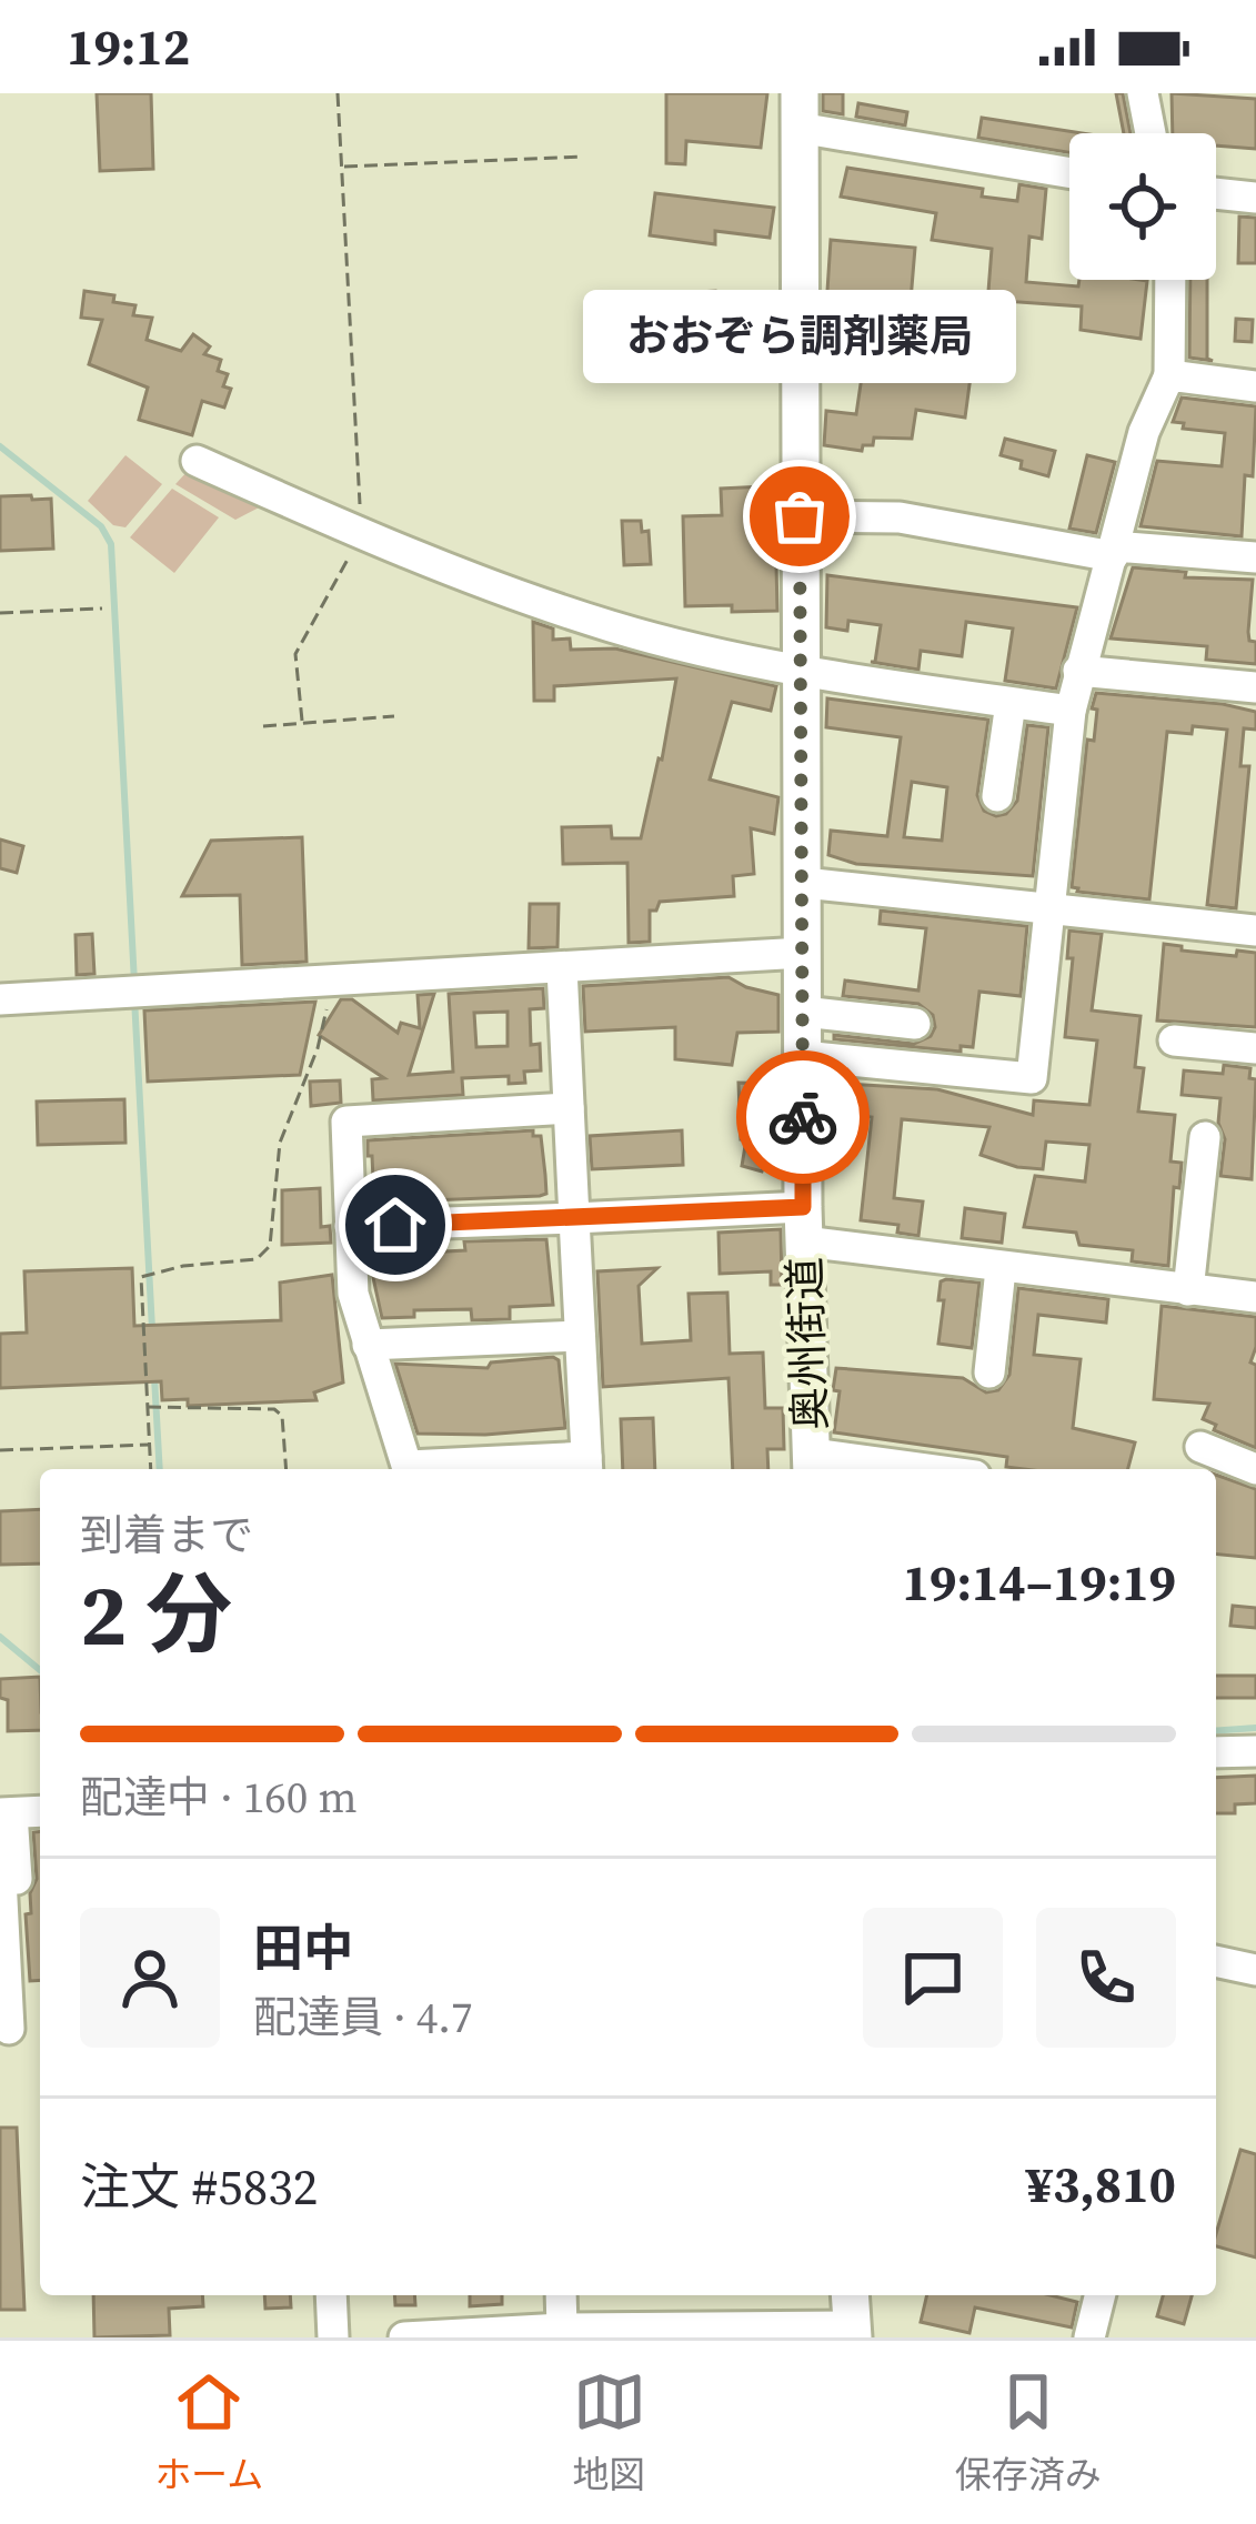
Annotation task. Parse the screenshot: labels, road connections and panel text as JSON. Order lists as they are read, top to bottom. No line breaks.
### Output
{"streets":{"main road":["奥州街道"]},"places":["おおぞら調剤薬局"],"page":{"status":"19:12","bubble":"おおぞら調剤薬局","heading":["2 分","到着まで","19:14–19:19"],"panel":["田中","配達員 · 4.7","注文 #5832","¥3,810"],"bar":"配達中 · 160 m","tabs":["ホーム","地図","保存済み"]}}
